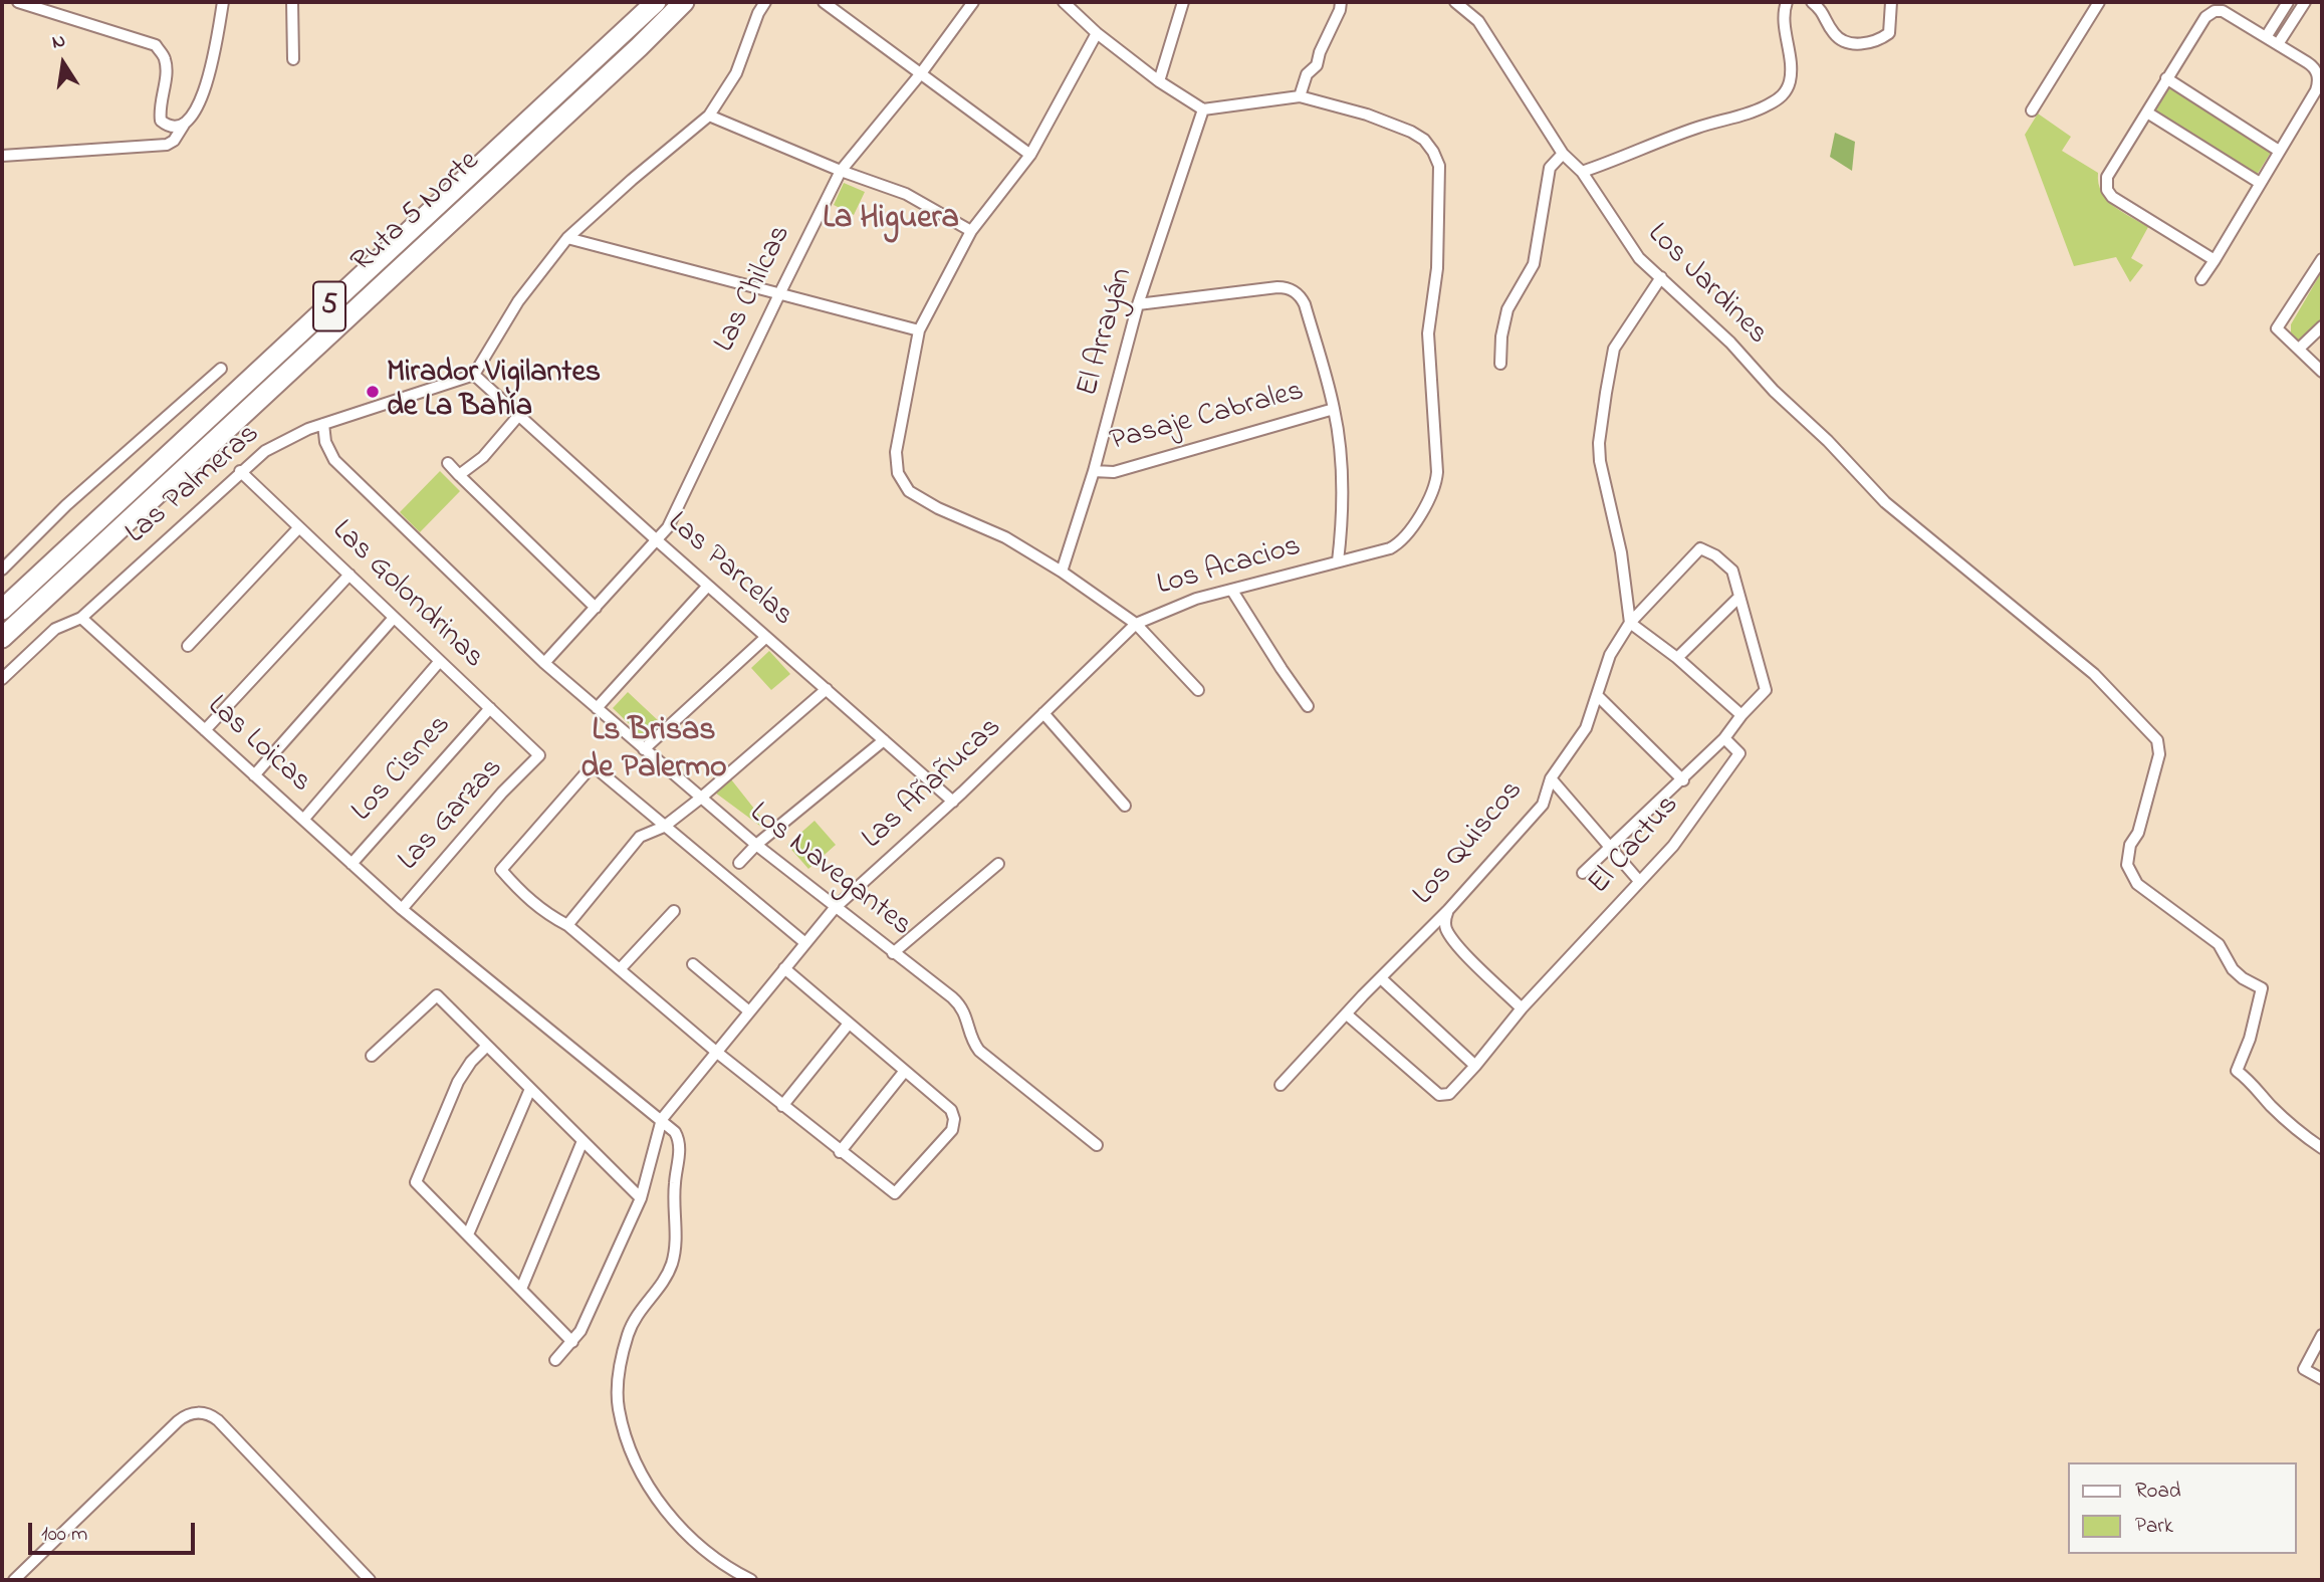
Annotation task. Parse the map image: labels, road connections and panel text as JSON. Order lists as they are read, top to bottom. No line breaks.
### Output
{"streets":{"highway":["Ruta 5 Norte","5"],"street":["Los Jardines","Las Chilcas","El Arrayán","Pasaje Cabrales","Las Palmeras","Los Acacios","Las Parcelas","Las Golondrinas","Las Loicas","Los Cisnes","Las Añañucas","Las Garzas","Los Quiscos","El Cactus","Los Navegantes"]},"crossings":[["Las Chilcas","Las Parcelas"],["Las Chilcas","Los Navegantes"],["El Arrayán","Pasaje Cabrales"],["Las Palmeras","Las Parcelas"],["Las Palmeras","Las Golondrinas"],["Las Palmeras","Las Loicas"],["Las Palmeras","Los Navegantes"],["Los Acacios","Las Añañucas"],["Las Parcelas","Las Añañucas"],["Las Golondrinas","Los Cisnes"],["Las Golondrinas","Las Garzas"],["Las Loicas","Los Cisnes"],["Las Loicas","Las Añañucas"],["Las Loicas","Las Garzas"],["Las Añañucas","Los Navegantes"],["Los Quiscos","El Cactus"]],"districts":["La Higuera","Ls Brisas de Palermo"],"places":["Mirador Vigilantes de La Bahía"],"legend":["Road","Park"],"scale_bar":"100 m","north":"top"}
